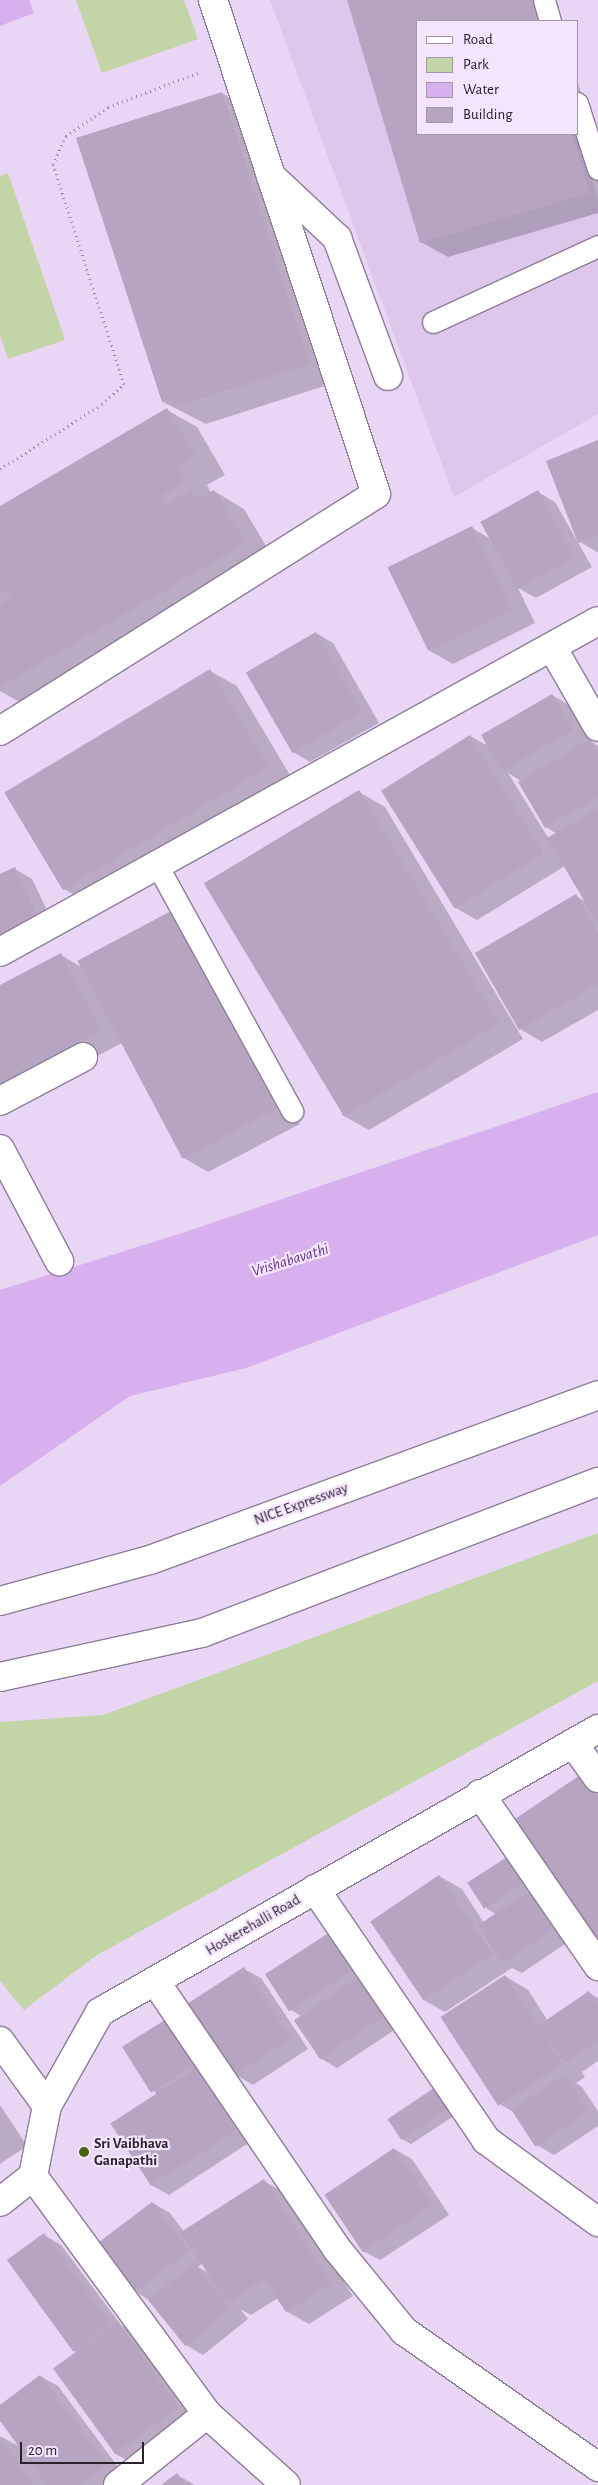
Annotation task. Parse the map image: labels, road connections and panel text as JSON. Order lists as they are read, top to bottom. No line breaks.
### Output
{"streets":{"main road":["NICE Expressway","Hoskerehalli Road"]},"water":["Vrishabavathi"],"places":["Sri Vaibhava Ganapathi"],"legend":["Road","Park","Water","Building"],"scale_bar":"20 m"}
